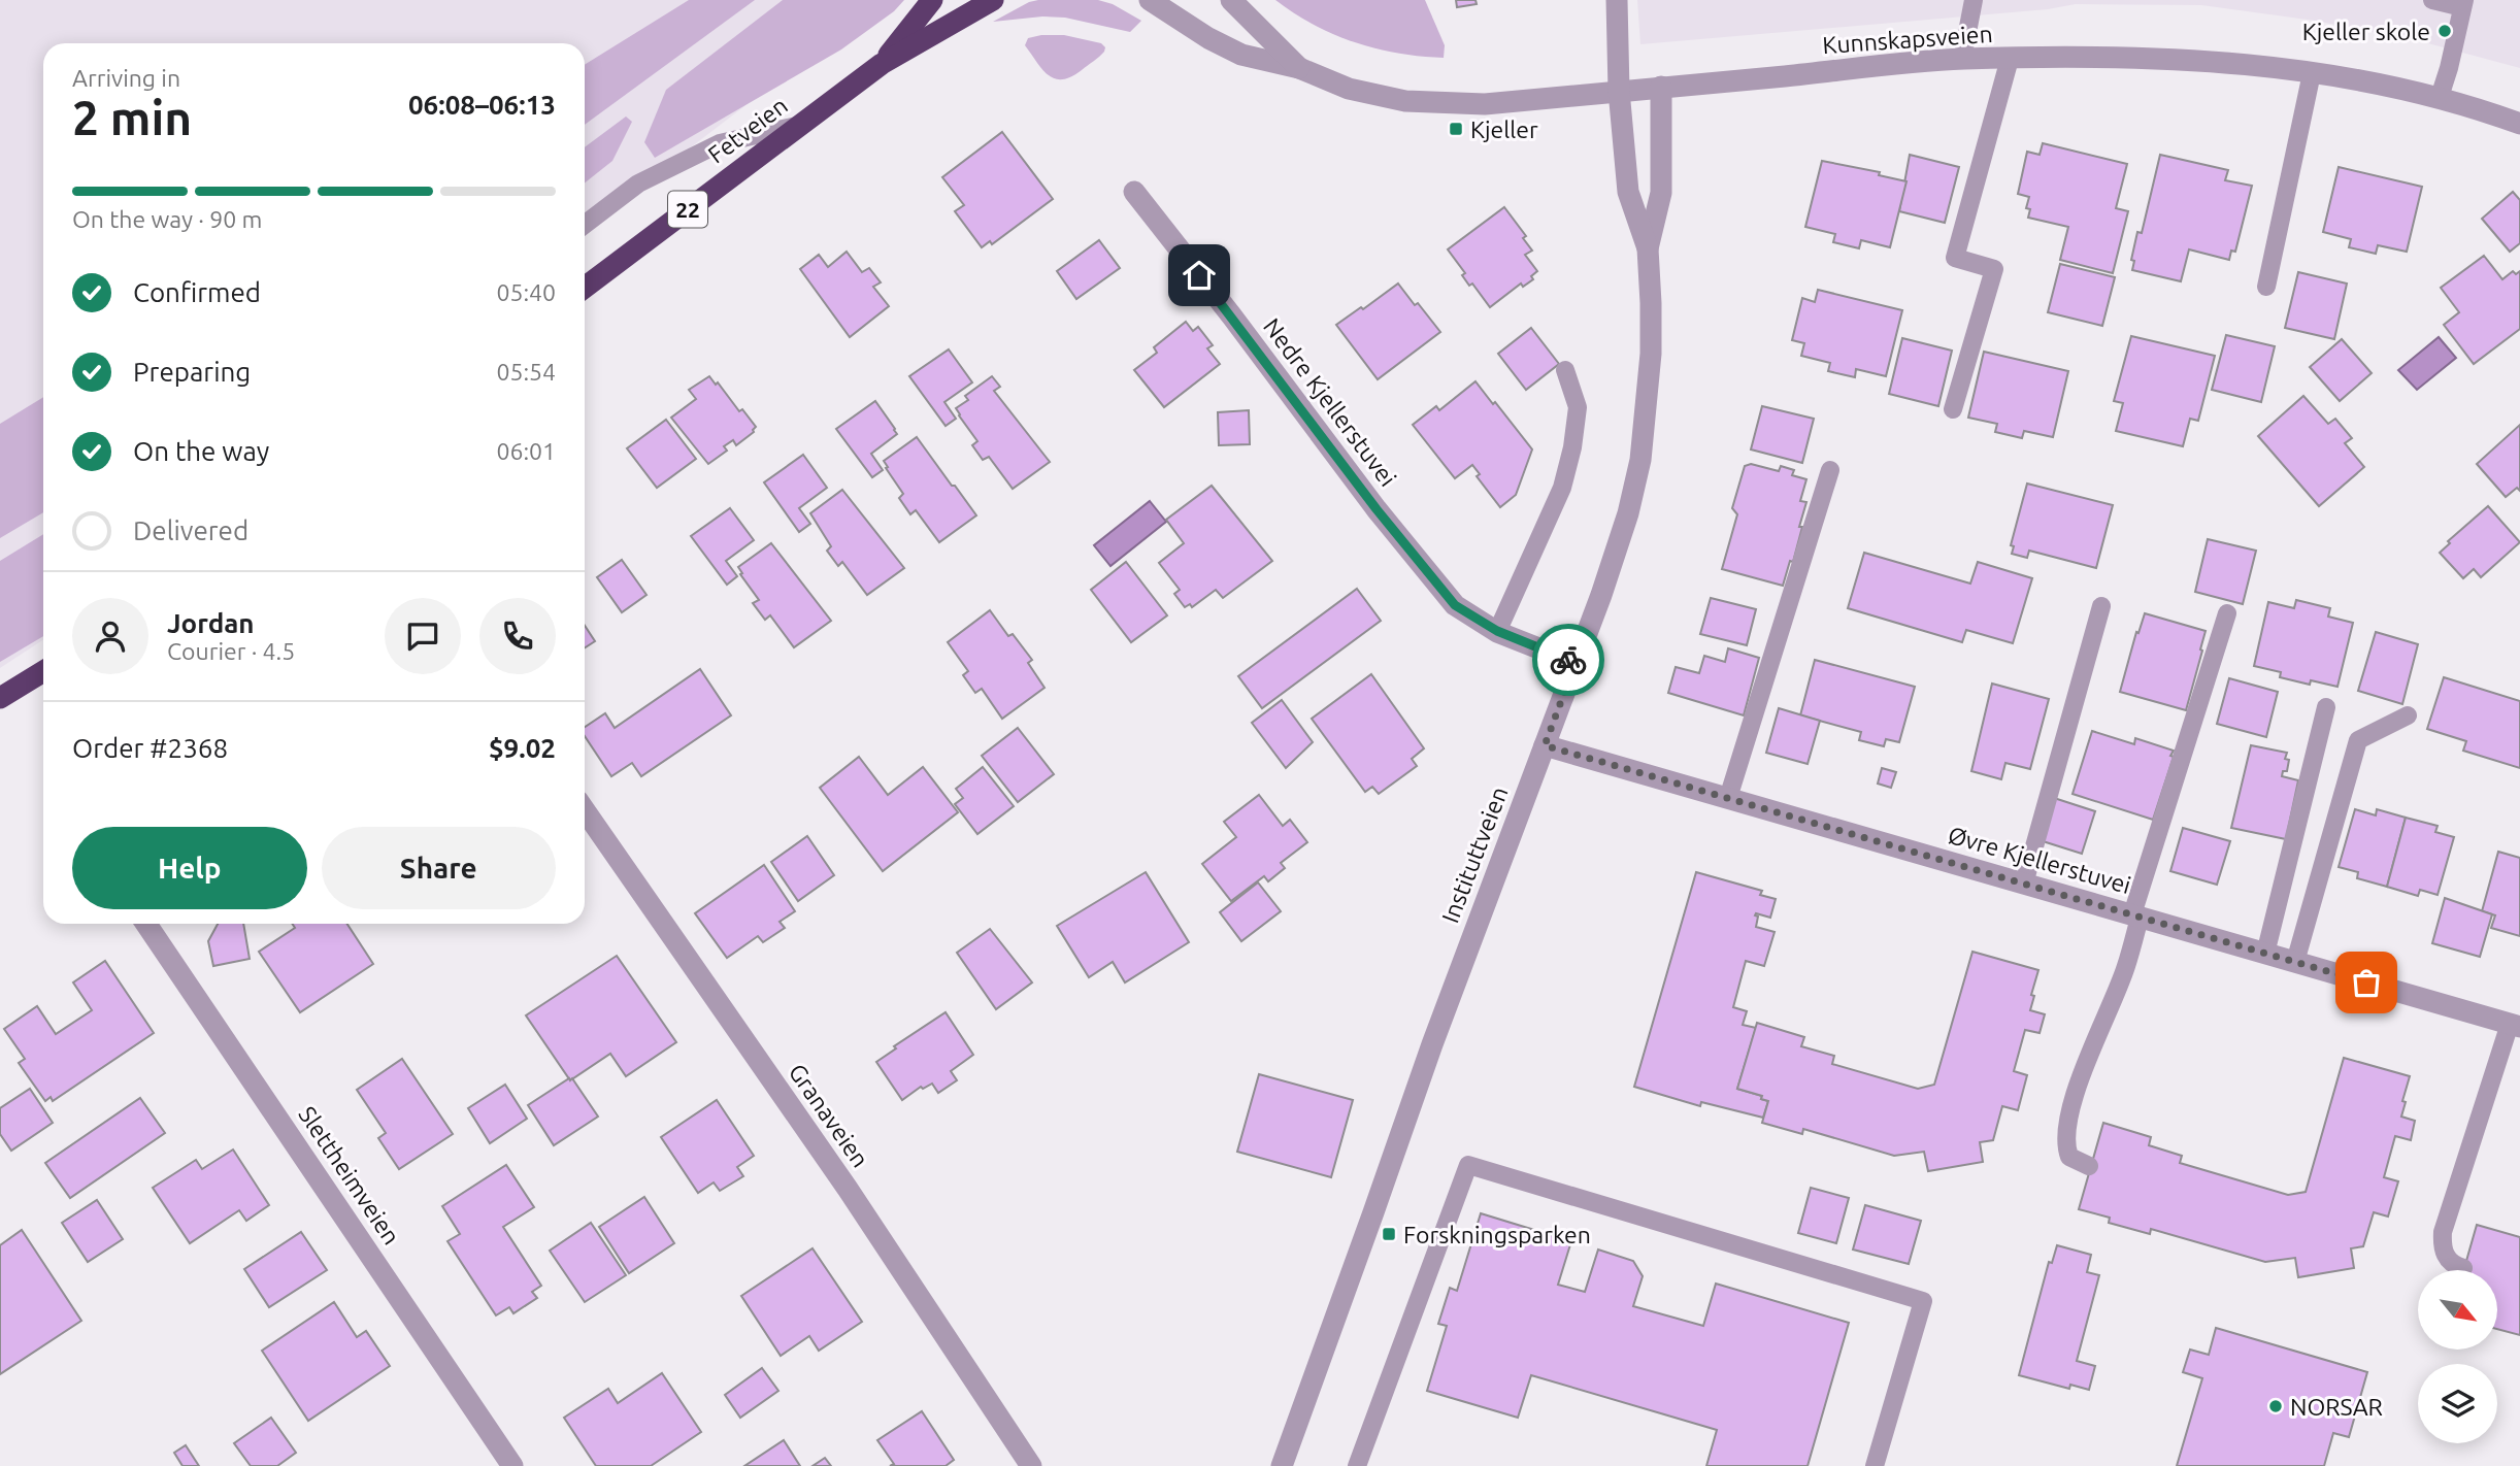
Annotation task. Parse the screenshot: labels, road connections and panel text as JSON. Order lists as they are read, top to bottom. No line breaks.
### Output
{"streets":{"highway":["Fetveien","22"],"street":["Kunnskapsveien","Nedre Kjellerstuvei","Instituttveien","Øvre Kjellerstuvei","Granaveien","Slettheimveien"]},"crossings":[["Kunnskapsveien","Instituttveien"],["Nedre Kjellerstuvei","Instituttveien"],["Instituttveien","Øvre Kjellerstuvei"]],"places":{"other":["Kjeller skole","NORSAR"],"transit":["Kjeller","Forskningsparken"]},"north":"bottom right","page":{"heading":["2 min","Arriving in","06:08–06:13"],"panel":["Jordan","Courier · 4.5","Order #2368","$9.02"],"bar":"On the way · 90 m","list":[["Confirmed","05:40"],["Preparing","05:54"],["On the way","06:01"],"Delivered"],"buttons":["Help","Share"]}}
